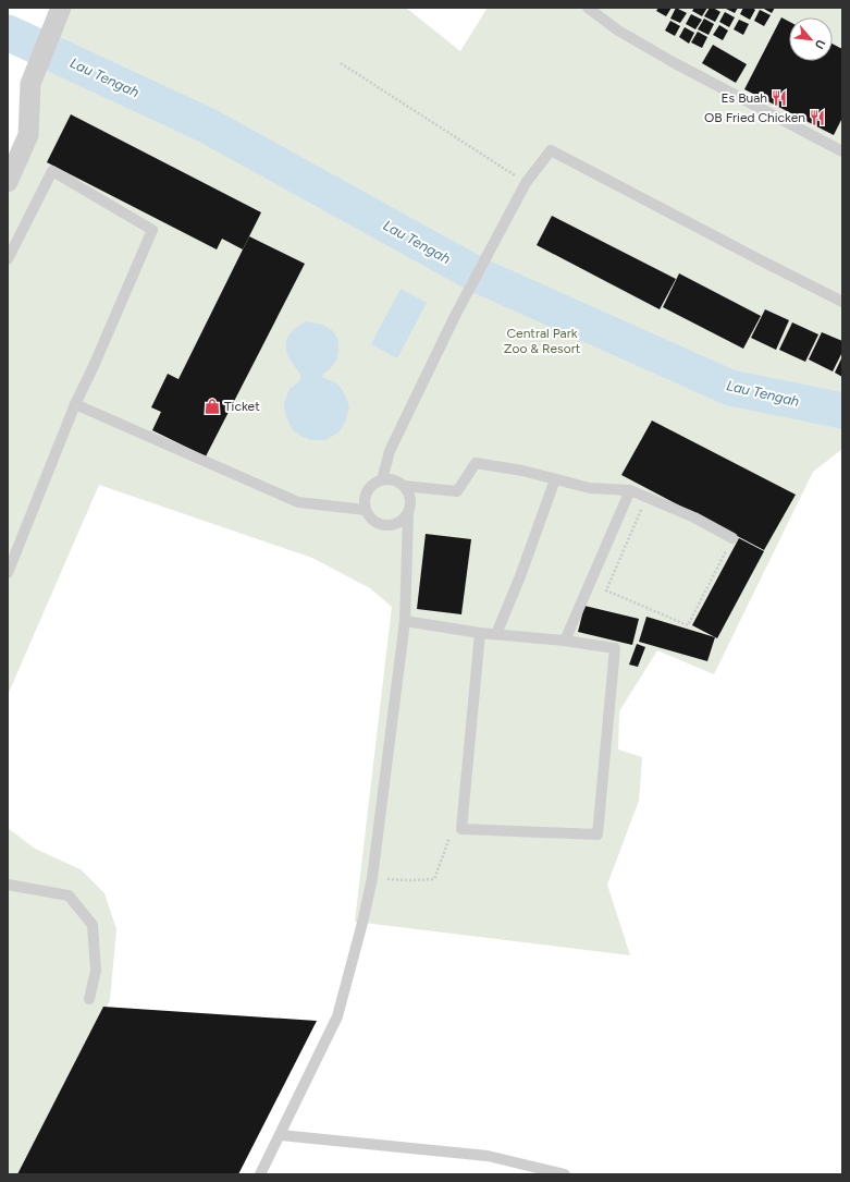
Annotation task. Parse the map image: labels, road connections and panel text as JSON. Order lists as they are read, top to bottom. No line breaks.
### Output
{"water":["Lau Tengah"],"parks":["Central Park Zoo & Resort"],"places":{"restaurant":["Es Buah","OB Fried Chicken"],"shop":["Ticket"]},"north":"bottom right"}
